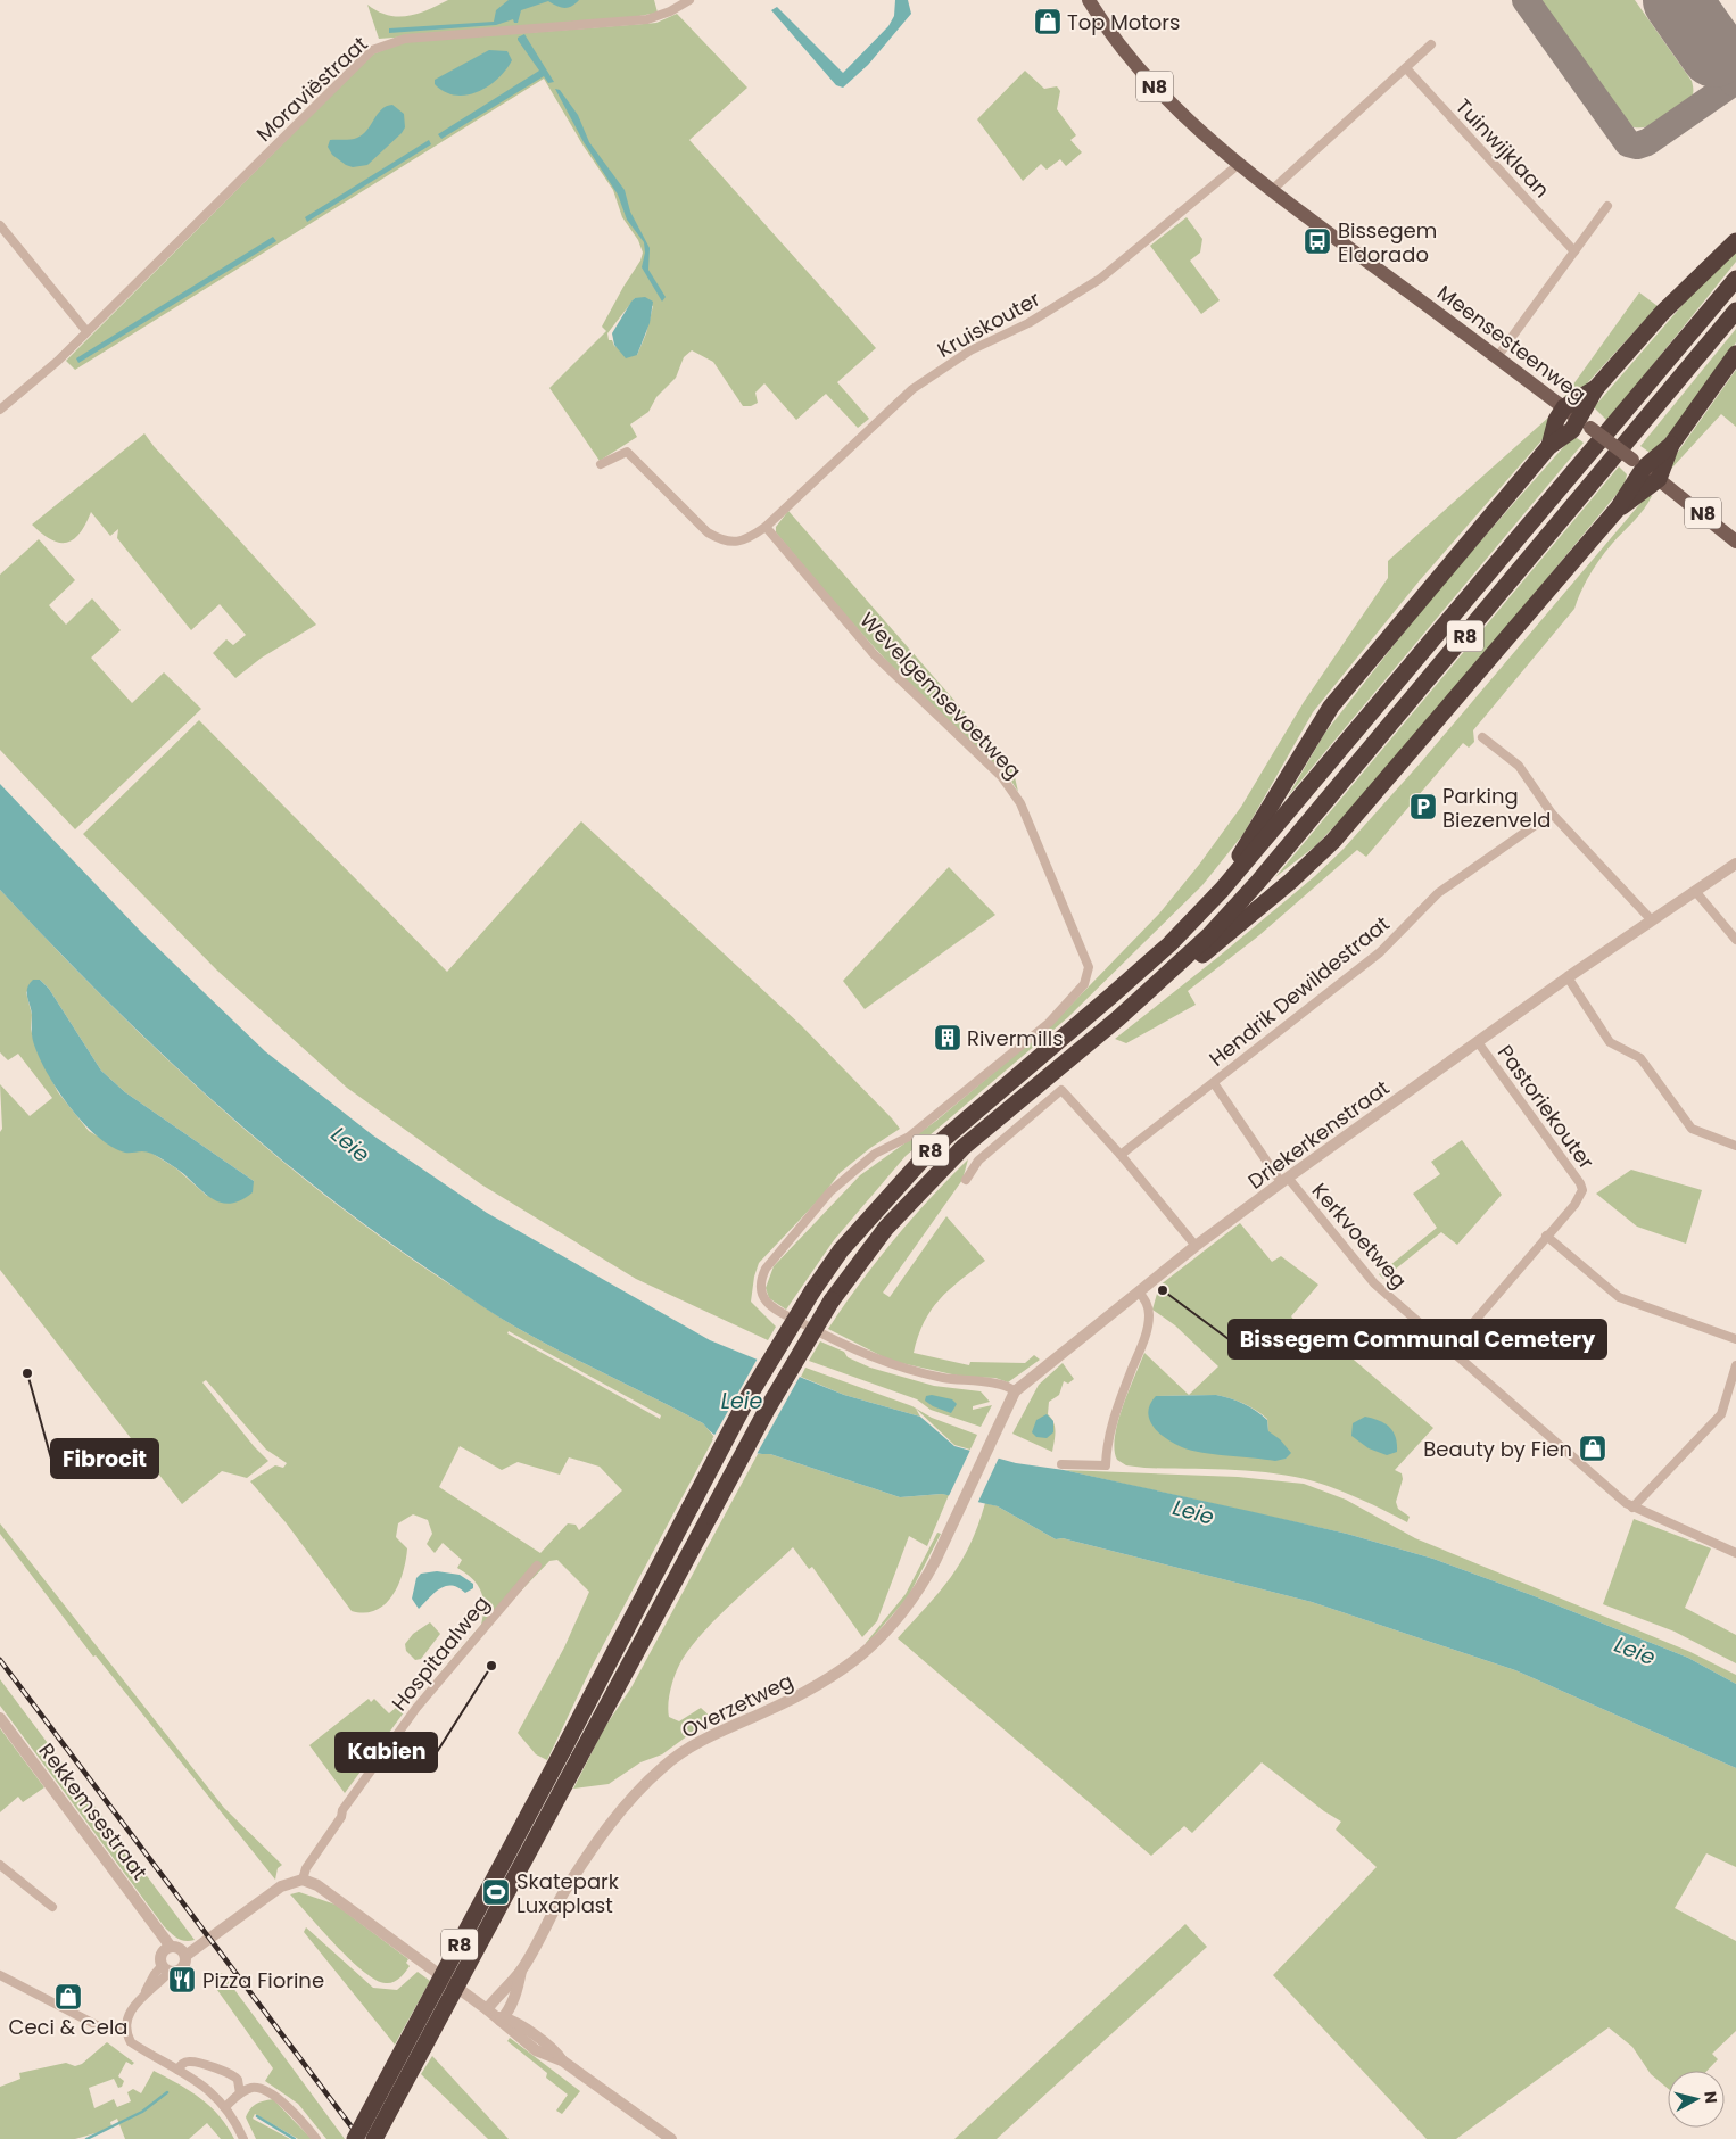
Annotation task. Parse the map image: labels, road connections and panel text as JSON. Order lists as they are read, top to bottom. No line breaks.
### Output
{"streets":{"highway":["R8"],"main road":["N8","Meensesteenweg"],"street":["Moraviëstraat","Tuinwijklaan","Kruiskouter","Wevelgemsevoetweg","Hendrik Dewildestraat","Pastoriekouter","Driekerkenstraat","Kerkvoetweg","Hospitaalweg","Overzetweg","Rekkemsestraat"]},"crossings":[["N8","Kruiskouter"],["N8","Meensesteenweg"],["Kruiskouter","Meensesteenweg"],["Kruiskouter","Wevelgemsevoetweg"],["Wevelgemsevoetweg","Driekerkenstraat"],["Hendrik Dewildestraat","Kerkvoetweg"],["Pastoriekouter","Driekerkenstraat"],["Pastoriekouter","Kerkvoetweg"],["Driekerkenstraat","Kerkvoetweg"],["Driekerkenstraat","Overzetweg"]],"water":["Leie"],"places":{"shop":["Top Motors","Beauty by Fien","Ceci & Cela"],"bus stop":["Bissegem Eldorado"],"parking":["Parking Biezenveld"],"building":["Rivermills"],"other":["Bissegem Communal Cemetery","Fibrocit","Kabien"],"sports":["Skatepark Luxaplast"],"restaurant":["Pizza Fiorine"]},"north":"right"}
